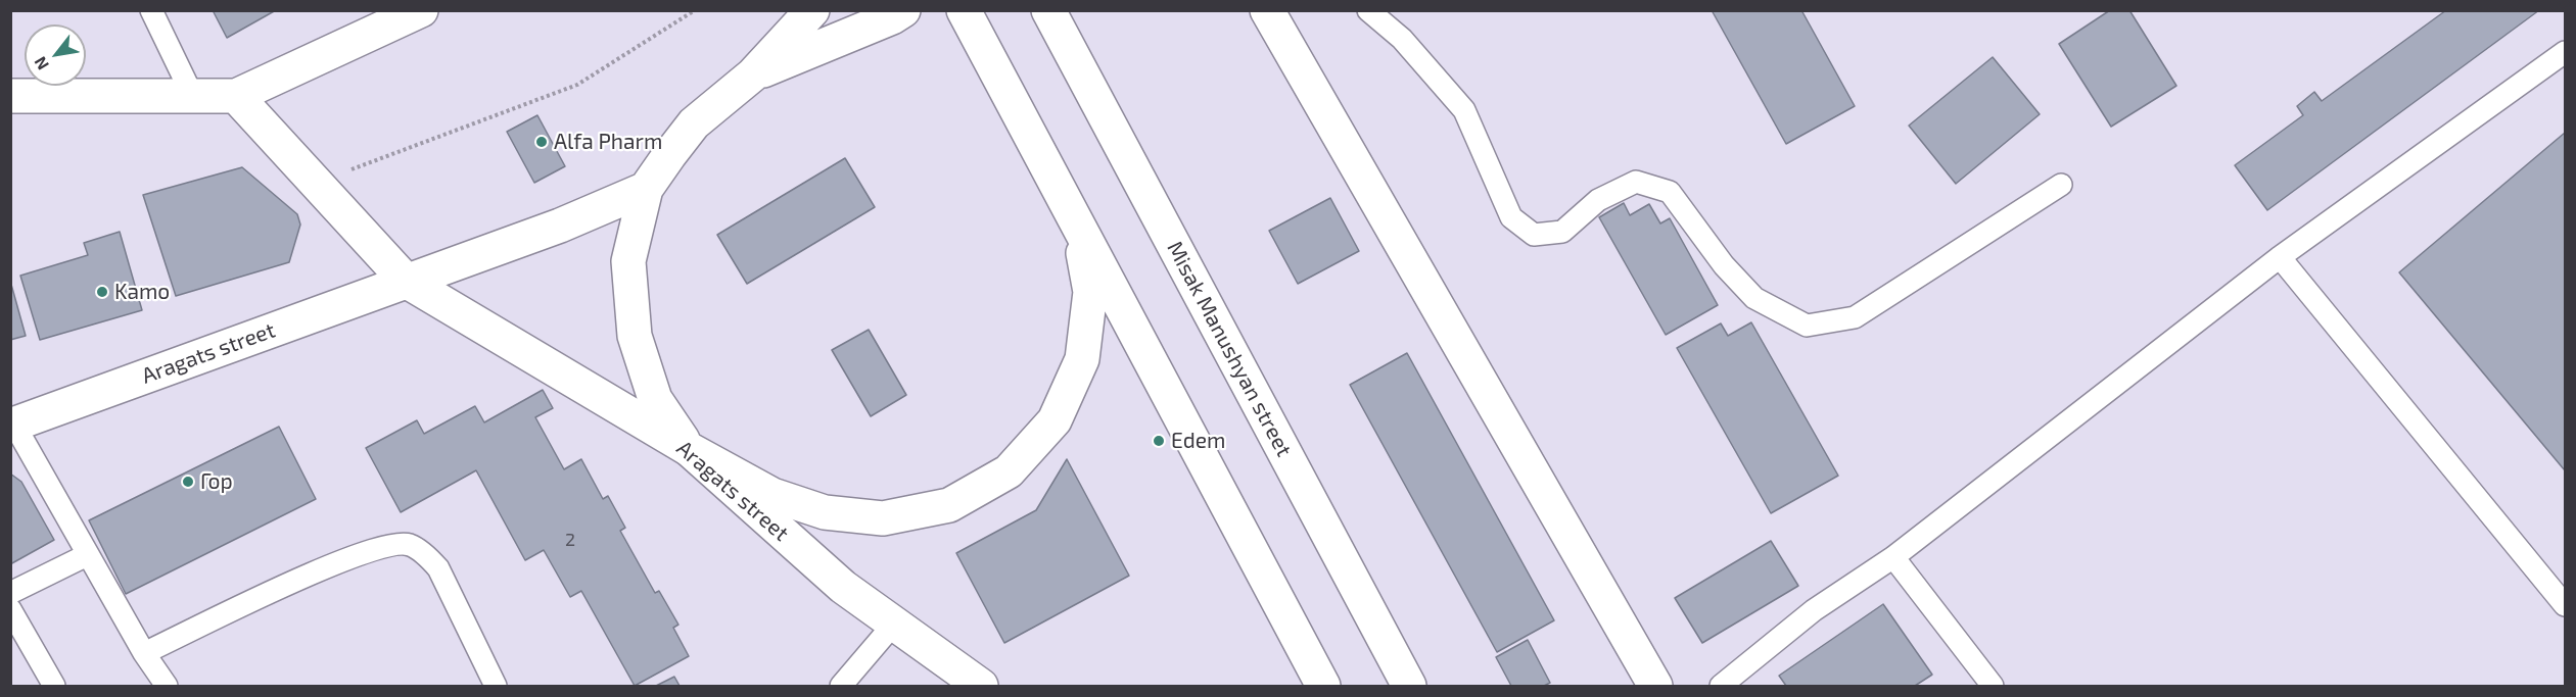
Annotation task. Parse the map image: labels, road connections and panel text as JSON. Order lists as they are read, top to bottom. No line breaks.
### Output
{"streets":{"main road":["Misak Manushyan street","Aragats street"]},"places":["Alfa Pharm","Kamo","Edem","Гор"],"house_numbers":["2"],"north":"bottom left"}
